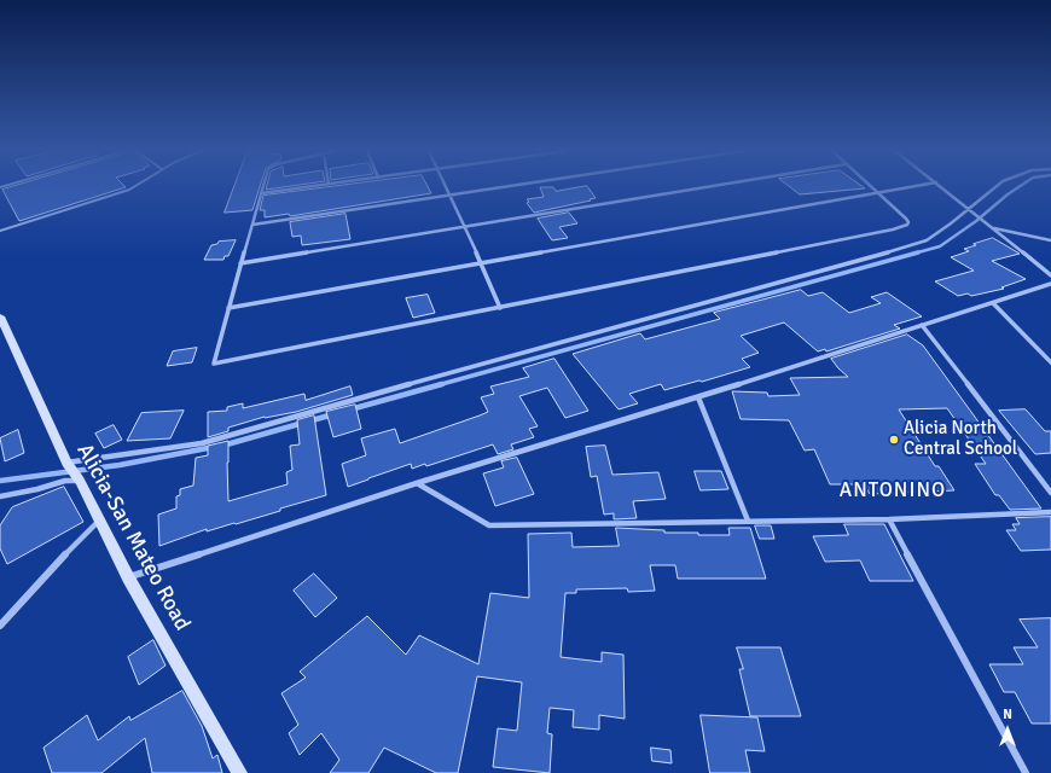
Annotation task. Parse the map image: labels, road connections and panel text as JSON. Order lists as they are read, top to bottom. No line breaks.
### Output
{"streets":{"main road":["Alicia-San Mateo Road"]},"districts":["ANTONINO"],"places":["Alicia North Central School"],"north":"top"}
